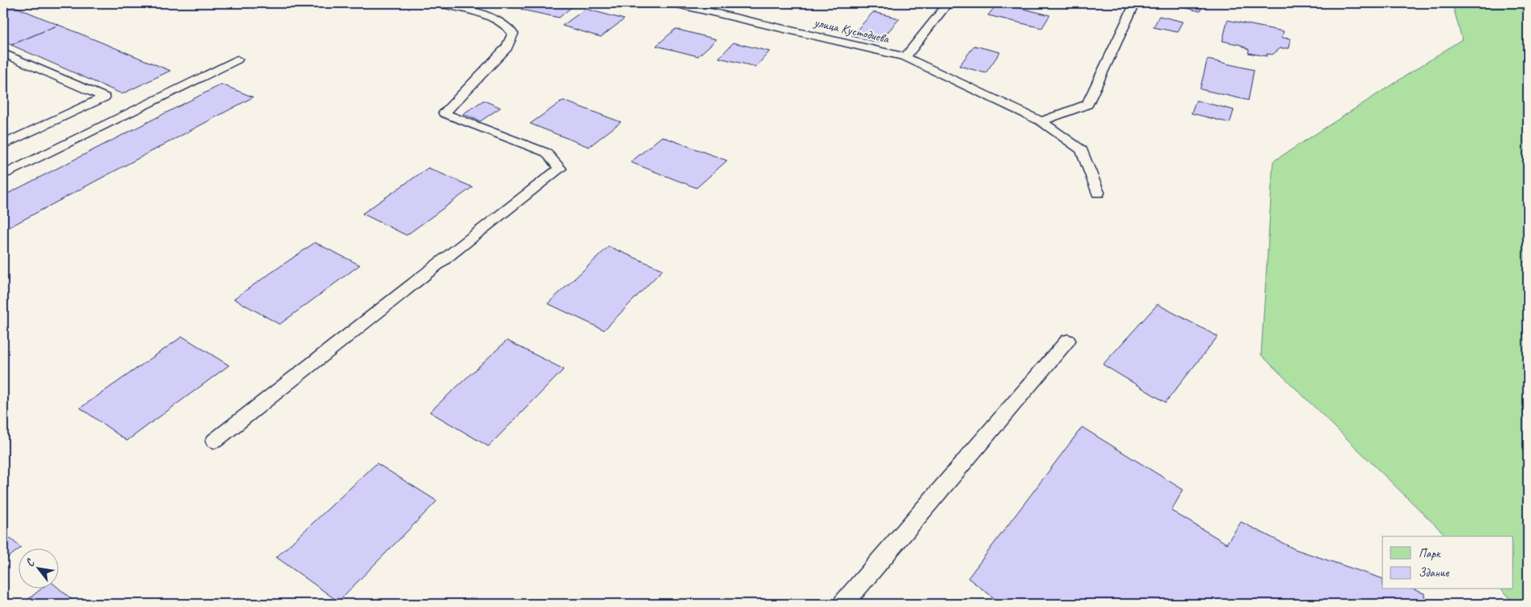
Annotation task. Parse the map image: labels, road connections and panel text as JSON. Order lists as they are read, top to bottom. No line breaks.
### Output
{"streets":{"lane":["улица Кустодиева"]},"legend":["Парк","Здание"],"north":"top left"}
